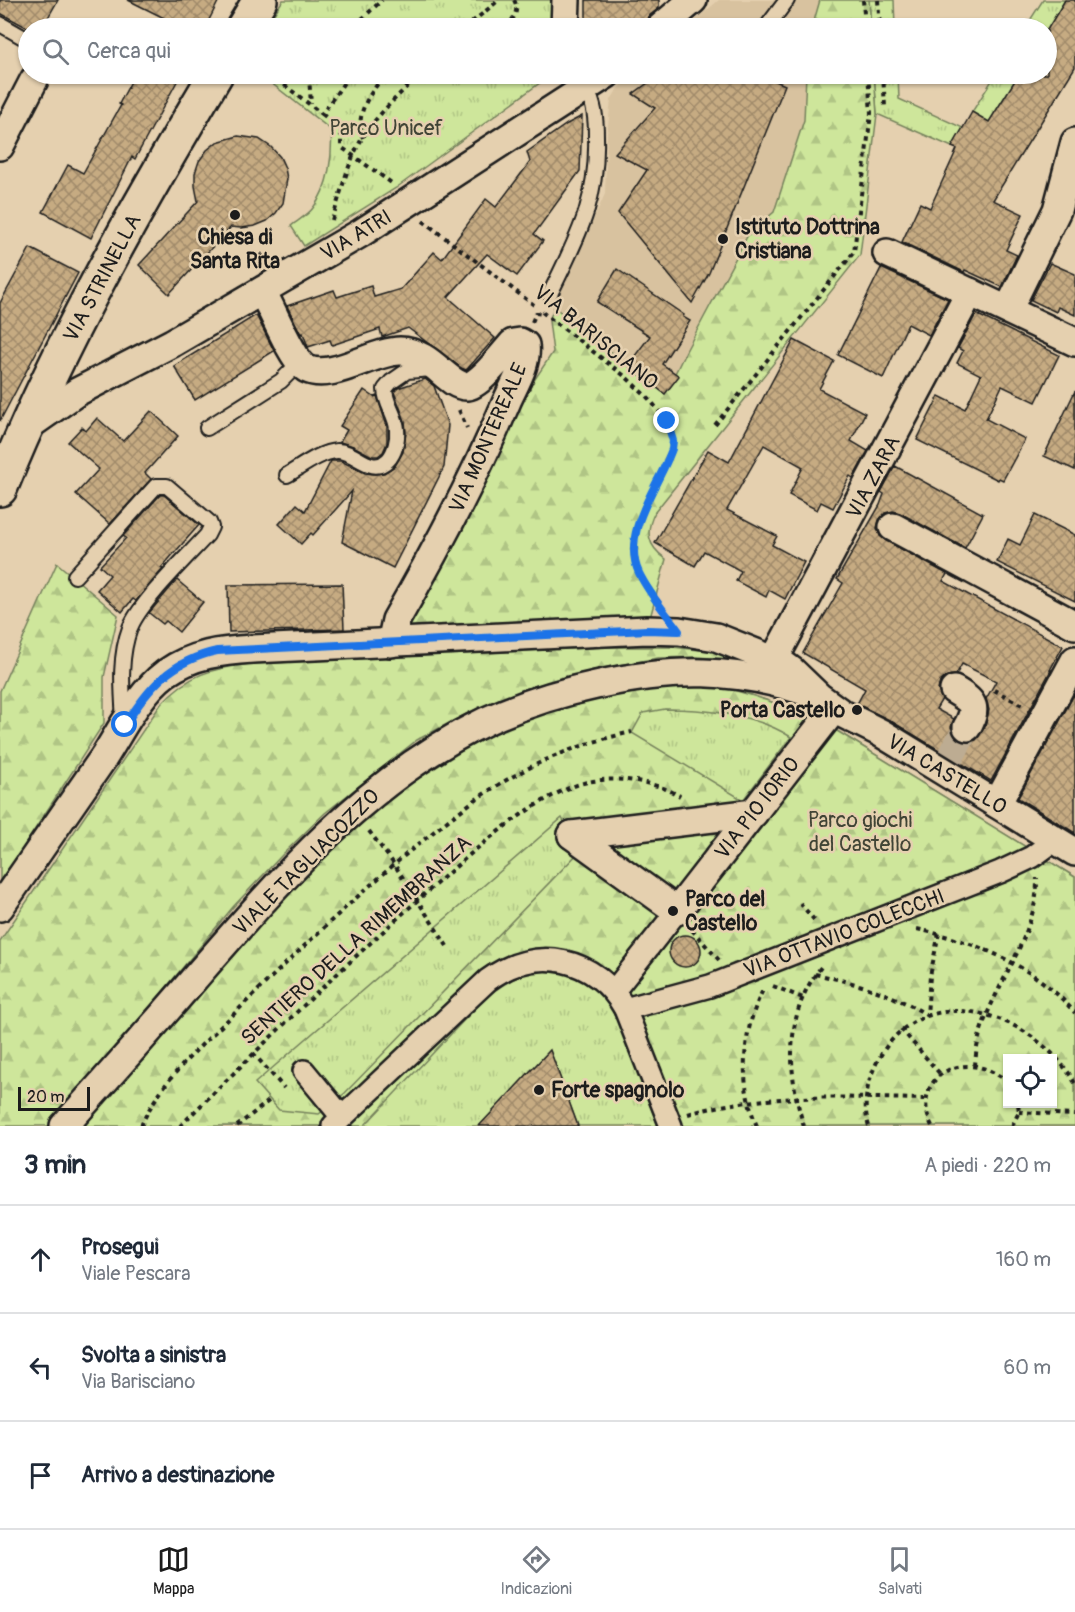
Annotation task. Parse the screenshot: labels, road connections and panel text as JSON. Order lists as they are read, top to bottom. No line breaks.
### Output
{"streets":{"main road":["VIA STRINELLA"],"street":["VIA ATRI","VIA MONTEREALE","VIA ZARA","VIA CASTELLO","VIA PIO IORIO","VIALE TAGLIACOZZO","VIA OTTAVIO COLECCHI"],"path":["VIA BARISCIANO","SENTIERO DELLA RIMEMBRANZA"]},"crossings":[["VIA ATRI","VIA STRINELLA"],["VIA ATRI","VIA BARISCIANO"],["VIA ZARA","VIALE TAGLIACOZZO"],["VIA CASTELLO","VIA PIO IORIO"],["VIA CASTELLO","VIALE TAGLIACOZZO"],["VIA CASTELLO","VIA OTTAVIO COLECCHI"],["VIA PIO IORIO","VIALE TAGLIACOZZO"]],"parks":["Parco Unicef","Parco giochi del Castello"],"places":["Chiesa di Santa Rita","Istituto Dottrina Cristiana","Porta Castello","Parco del Castello","Forte spagnolo"],"scale_bar":"20 m","page":{"search":"Cerca qui","scale":"20 m","heading":["3 min","A piedi · 220 m"],"list":[["Prosegui","Viale Pescara","160 m"],["Svolta a sinistra","Via Barisciano","60 m"],"Arrivo a destinazione"],"nav":["Mappa","Indicazioni","Salvati"]}}
